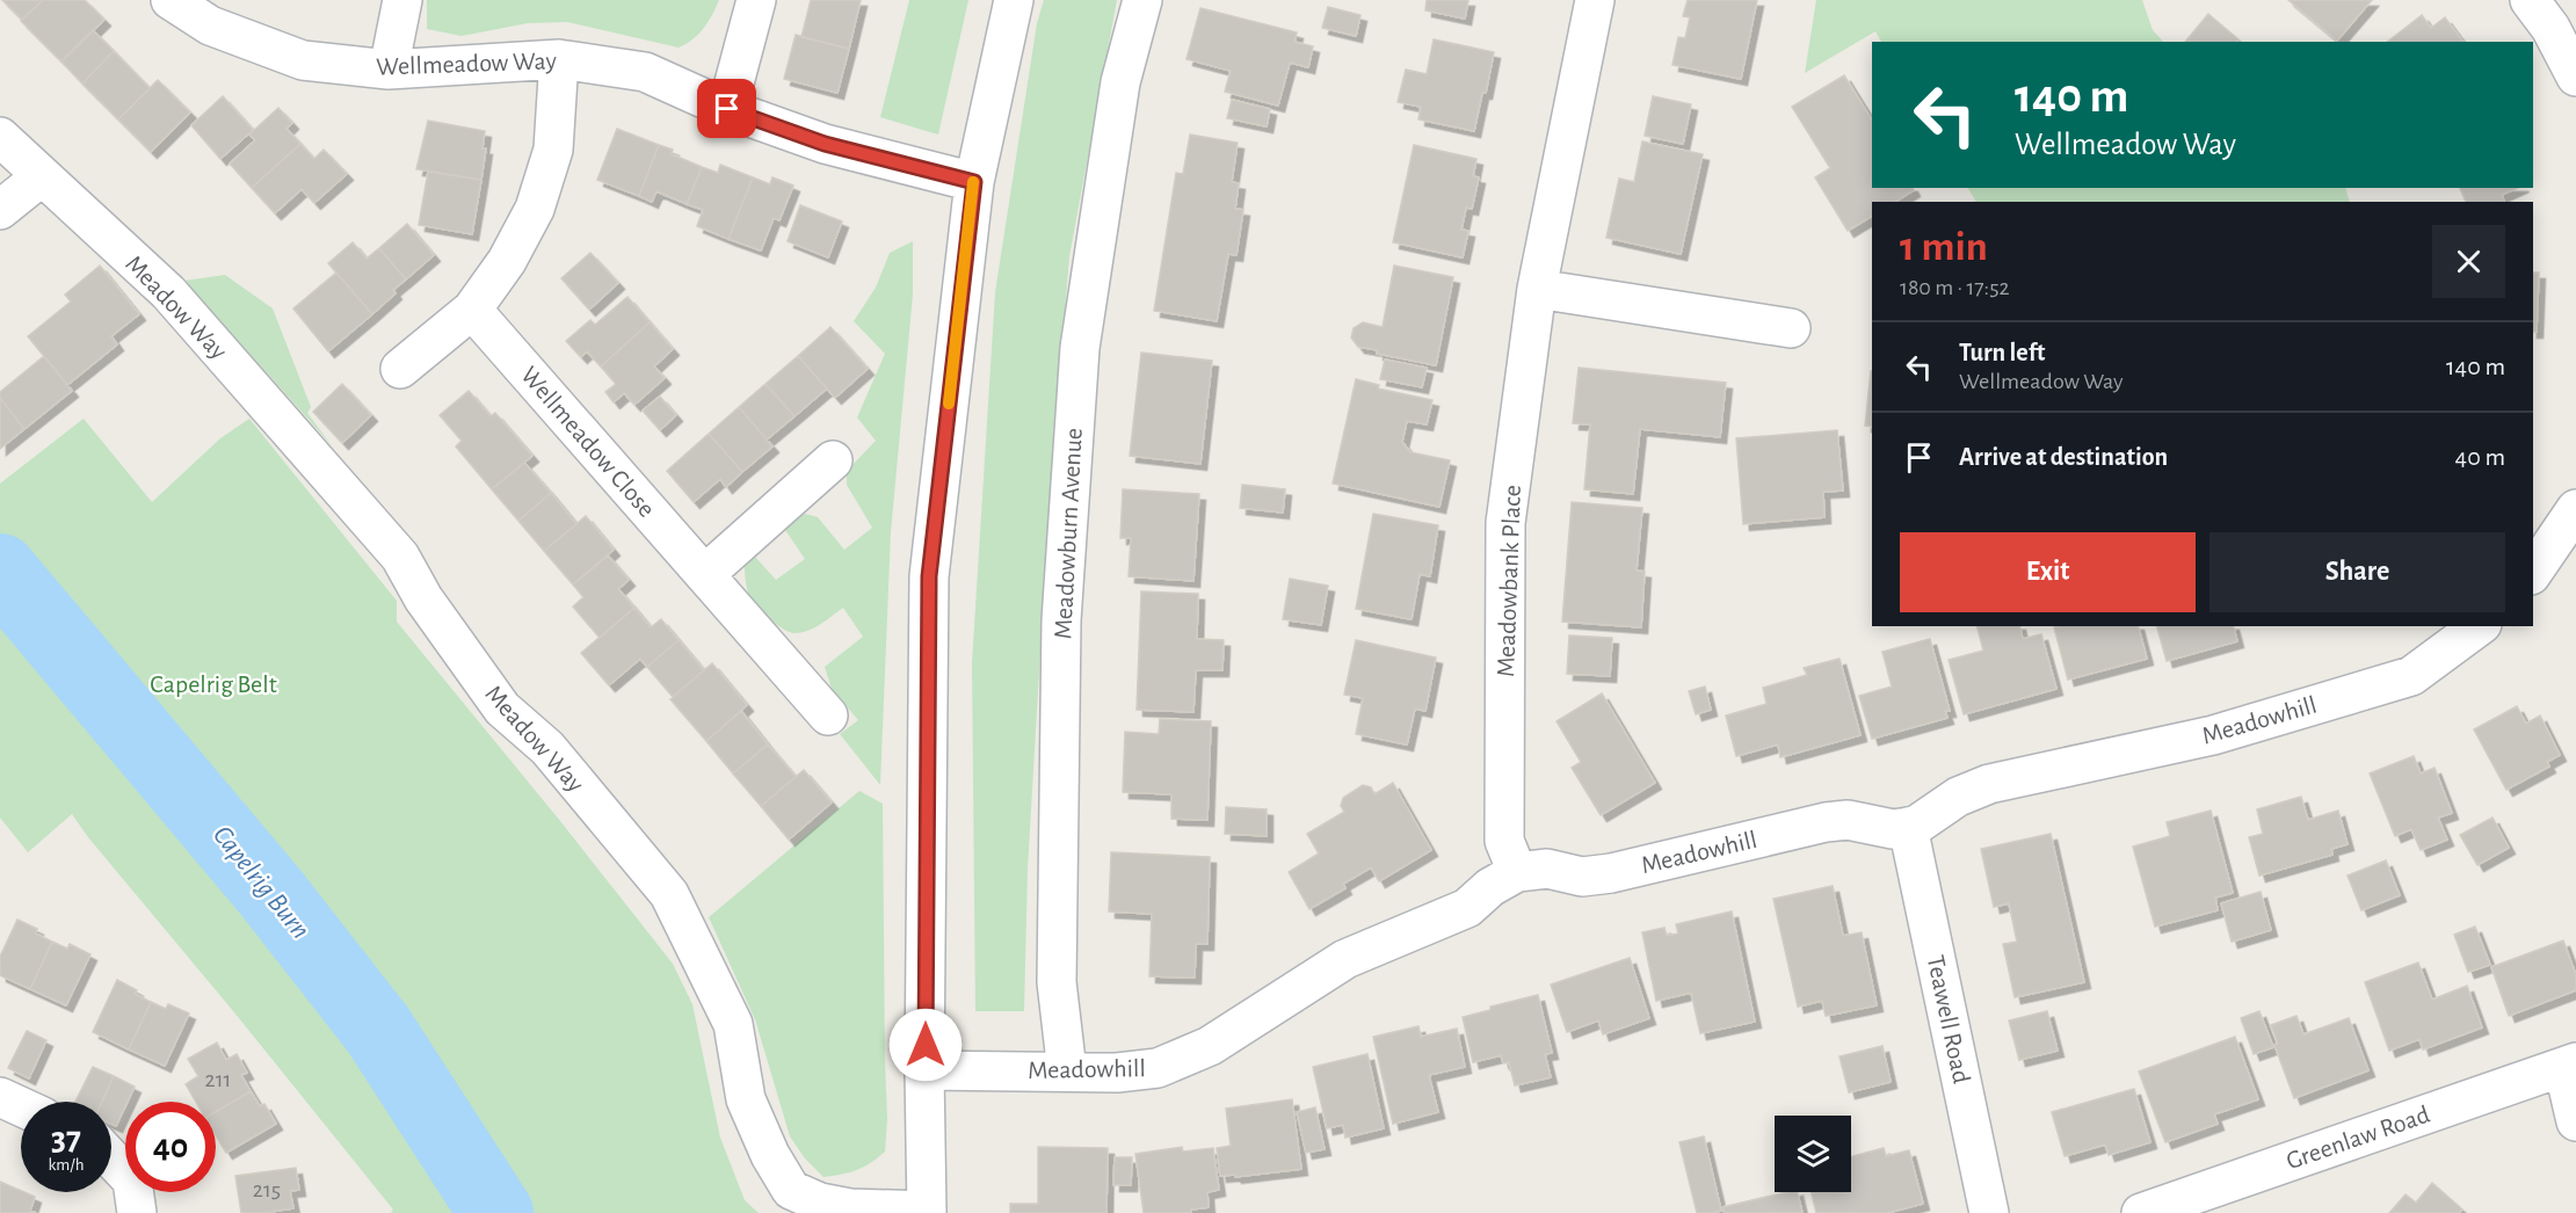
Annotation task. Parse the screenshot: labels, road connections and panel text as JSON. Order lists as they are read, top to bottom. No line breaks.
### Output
{"streets":{"street":["Wellmeadow Way","Meadow Way","Wellmeadow Close","Meadowburn Avenue","Meadowbank Place","Meadowhill","Teawell Road","Greenlaw Road"]},"crossings":[["Meadowburn Avenue","Meadowhill"],["Meadowbank Place","Meadowhill"],["Meadowhill","Teawell Road"]],"water":["Capelrig Burn"],"parks":["Capelrig Belt"],"house_numbers":["211","215"],"page":{"turn":["140 m","Wellmeadow Way"],"heading":["1 min","180 m · 17:52"],"list":[{"name":"Turn left","note":"Wellmeadow Way","value":"140 m"},{"name":"Arrive at destination","value":"40 m"}],"buttons":["Exit","Share"],"speed":"37 km/h","limit":"40"}}
